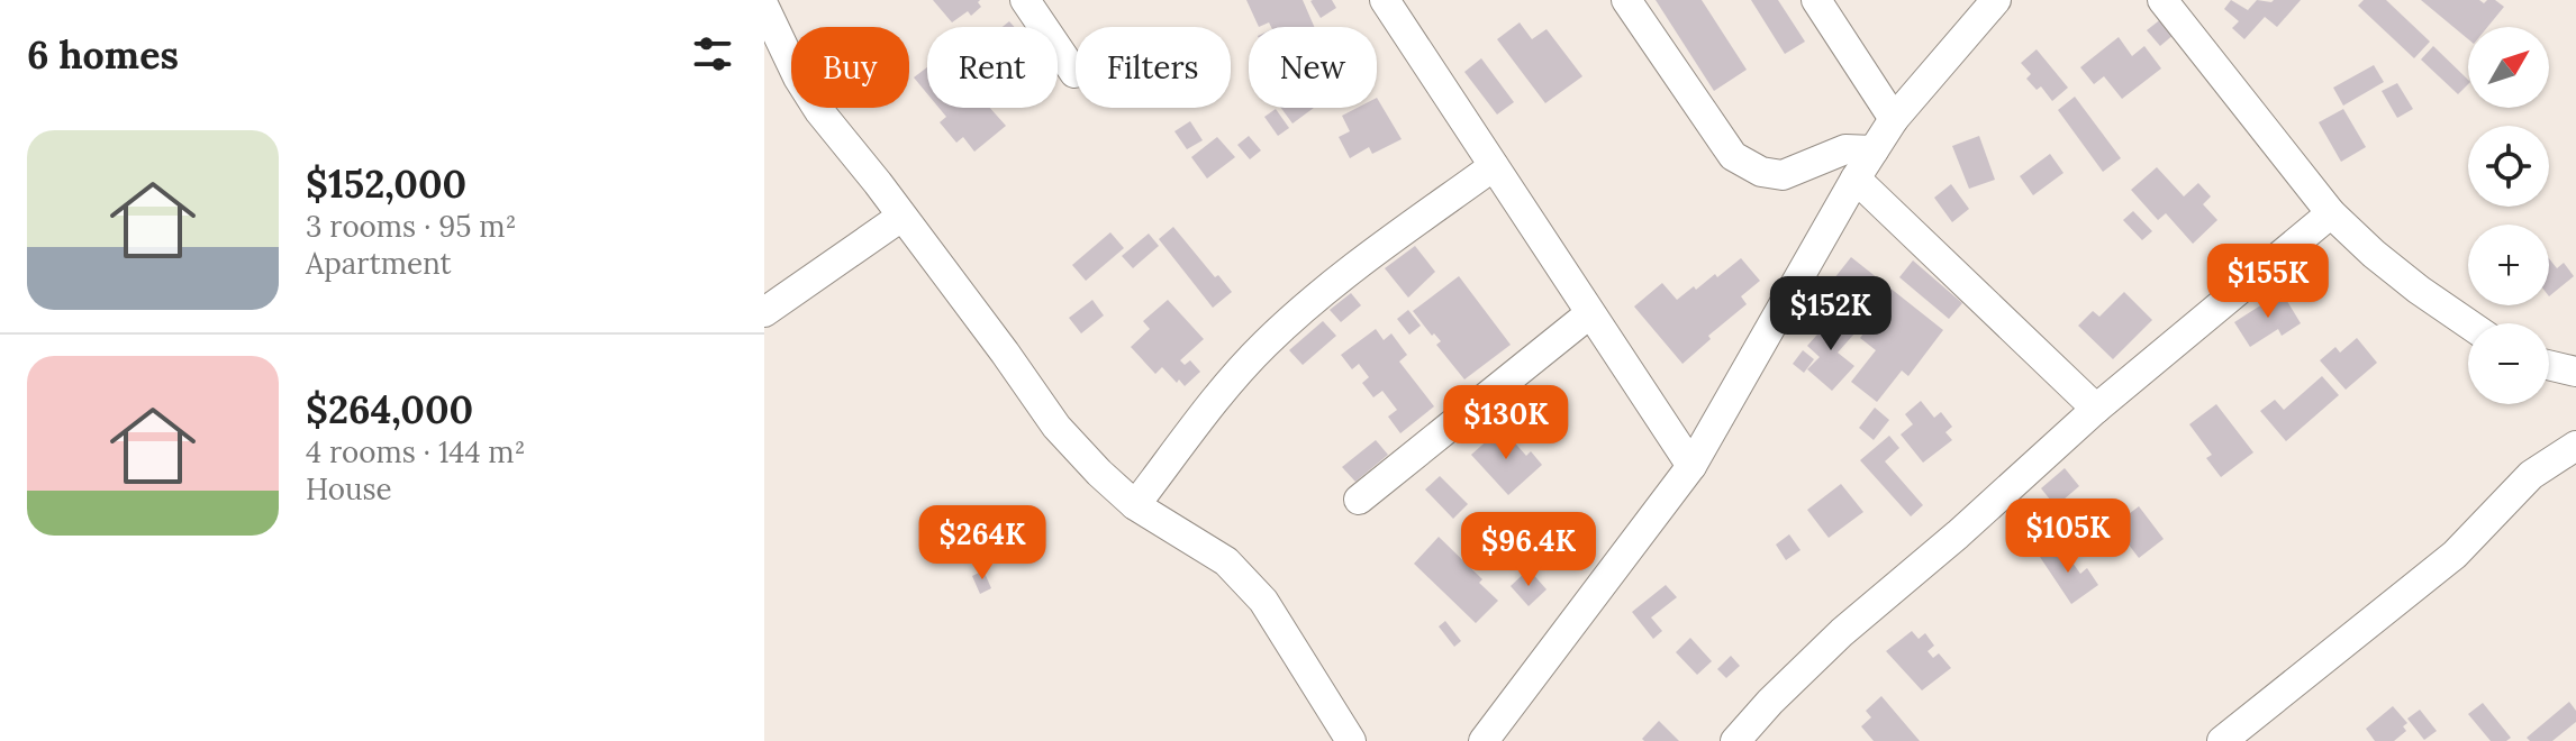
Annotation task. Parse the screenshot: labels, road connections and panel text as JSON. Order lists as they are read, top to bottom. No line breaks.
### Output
{"north":"top right","page":{"heading":"6 homes","map_buttons":["+","−"],"chip":["Buy","Rent","Filters","New"],"list":[{"name":"$152,000","note":"3 rooms · 95 m² · Apartment"},{"name":"$264,000","note":"4 rooms · 144 m² · House"}],"price":["$155K","$152K","$130K","$105K","$264K","$96.4K"]}}
